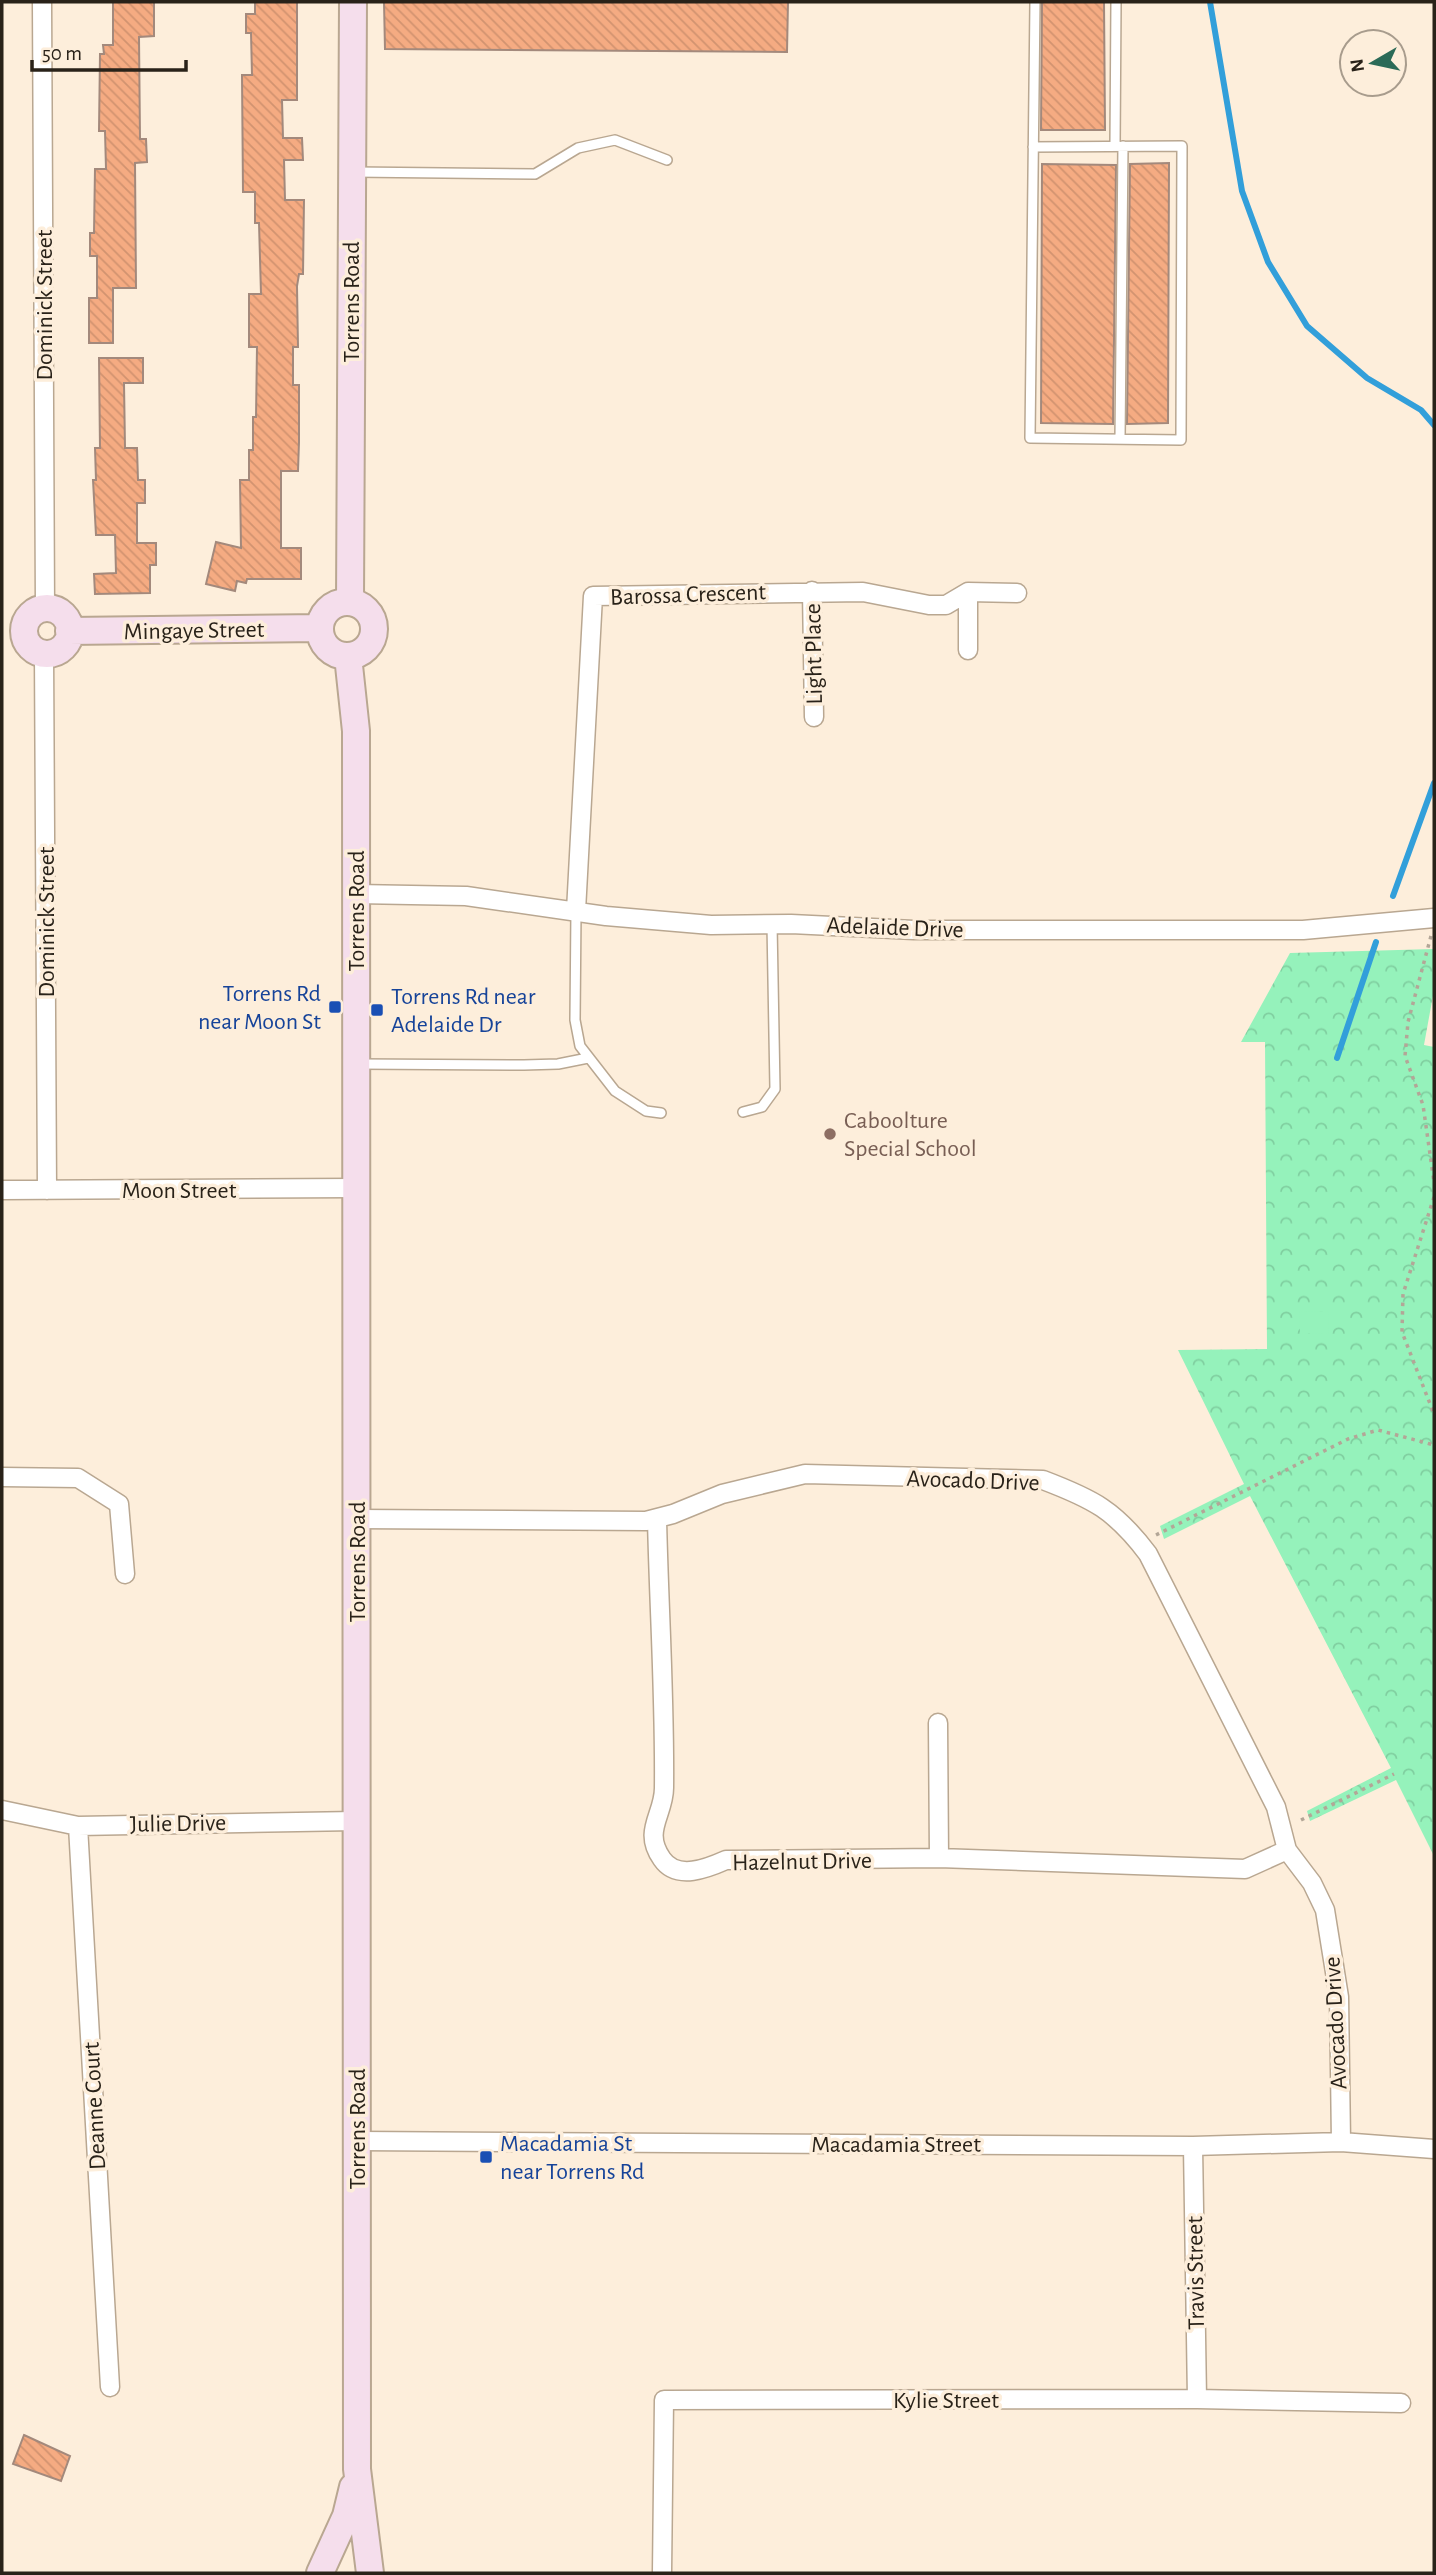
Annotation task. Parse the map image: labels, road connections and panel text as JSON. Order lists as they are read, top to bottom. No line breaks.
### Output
{"streets":{"main road":["Torrens Road","Mingaye Street"],"street":["Dominick Street","Barossa Crescent","Light Place","Adelaide Drive","Moon Street","Avocado Drive","Julie Drive","Hazelnut Drive","Deanne Court","Macadamia Street","Travis Street","Kylie Street"]},"crossings":[["Torrens Road","Mingaye Street"],["Torrens Road","Adelaide Drive"],["Torrens Road","Moon Street"],["Torrens Road","Avocado Drive"],["Torrens Road","Julie Drive"],["Torrens Road","Macadamia Street"],["Dominick Street","Mingaye Street"],["Dominick Street","Moon Street"],["Barossa Crescent","Light Place"],["Barossa Crescent","Adelaide Drive"],["Avocado Drive","Hazelnut Drive"],["Avocado Drive","Macadamia Street"],["Julie Drive","Deanne Court"],["Macadamia Street","Travis Street"],["Travis Street","Kylie Street"]],"places":{"transit":["Torrens Rd near Moon St","Torrens Rd near Adelaide Dr","Macadamia St near Torrens Rd"],"other":["Caboolture Special School"]},"scale_bar":"50 m","north":"left"}
